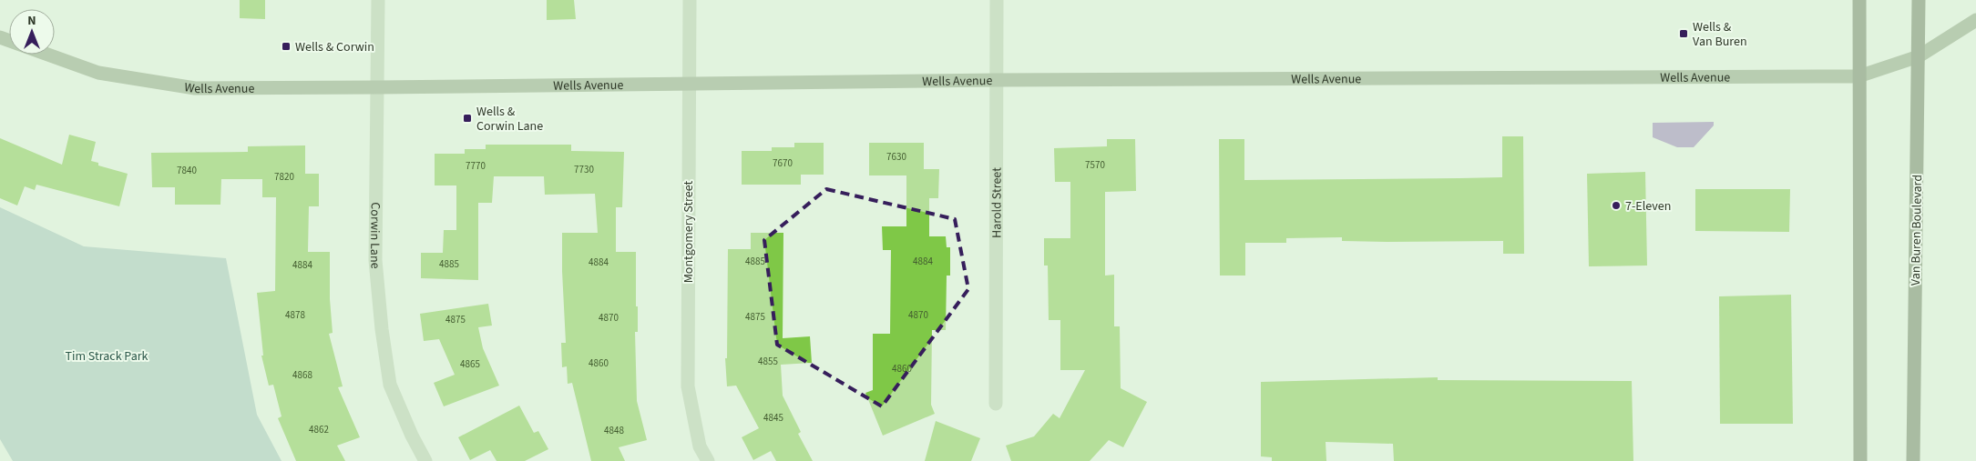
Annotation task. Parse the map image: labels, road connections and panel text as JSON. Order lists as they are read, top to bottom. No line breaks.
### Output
{"streets":{"main road":["Wells Avenue","Van Buren Boulevard"],"street":["Harold Street","Montgomery Street","Corwin Lane"]},"crossings":[["Wells Avenue","Harold Street"],["Wells Avenue","Van Buren Boulevard"],["Wells Avenue","Montgomery Street"],["Wells Avenue","Corwin Lane"]],"parks":["Tim Strack Park"],"places":{"transit":["Wells & Van Buren","Wells & Corwin","Wells & Corwin Lane"],"other":["7-Eleven"]},"house_numbers":["7630","7670","7570","7770","7730","7840","7820","4885","4884","4884","4885","4884","4878","4870","4875","4870","4875","4855","4860","4865","4860","4868","4845","4862","4848"],"north":"top"}
